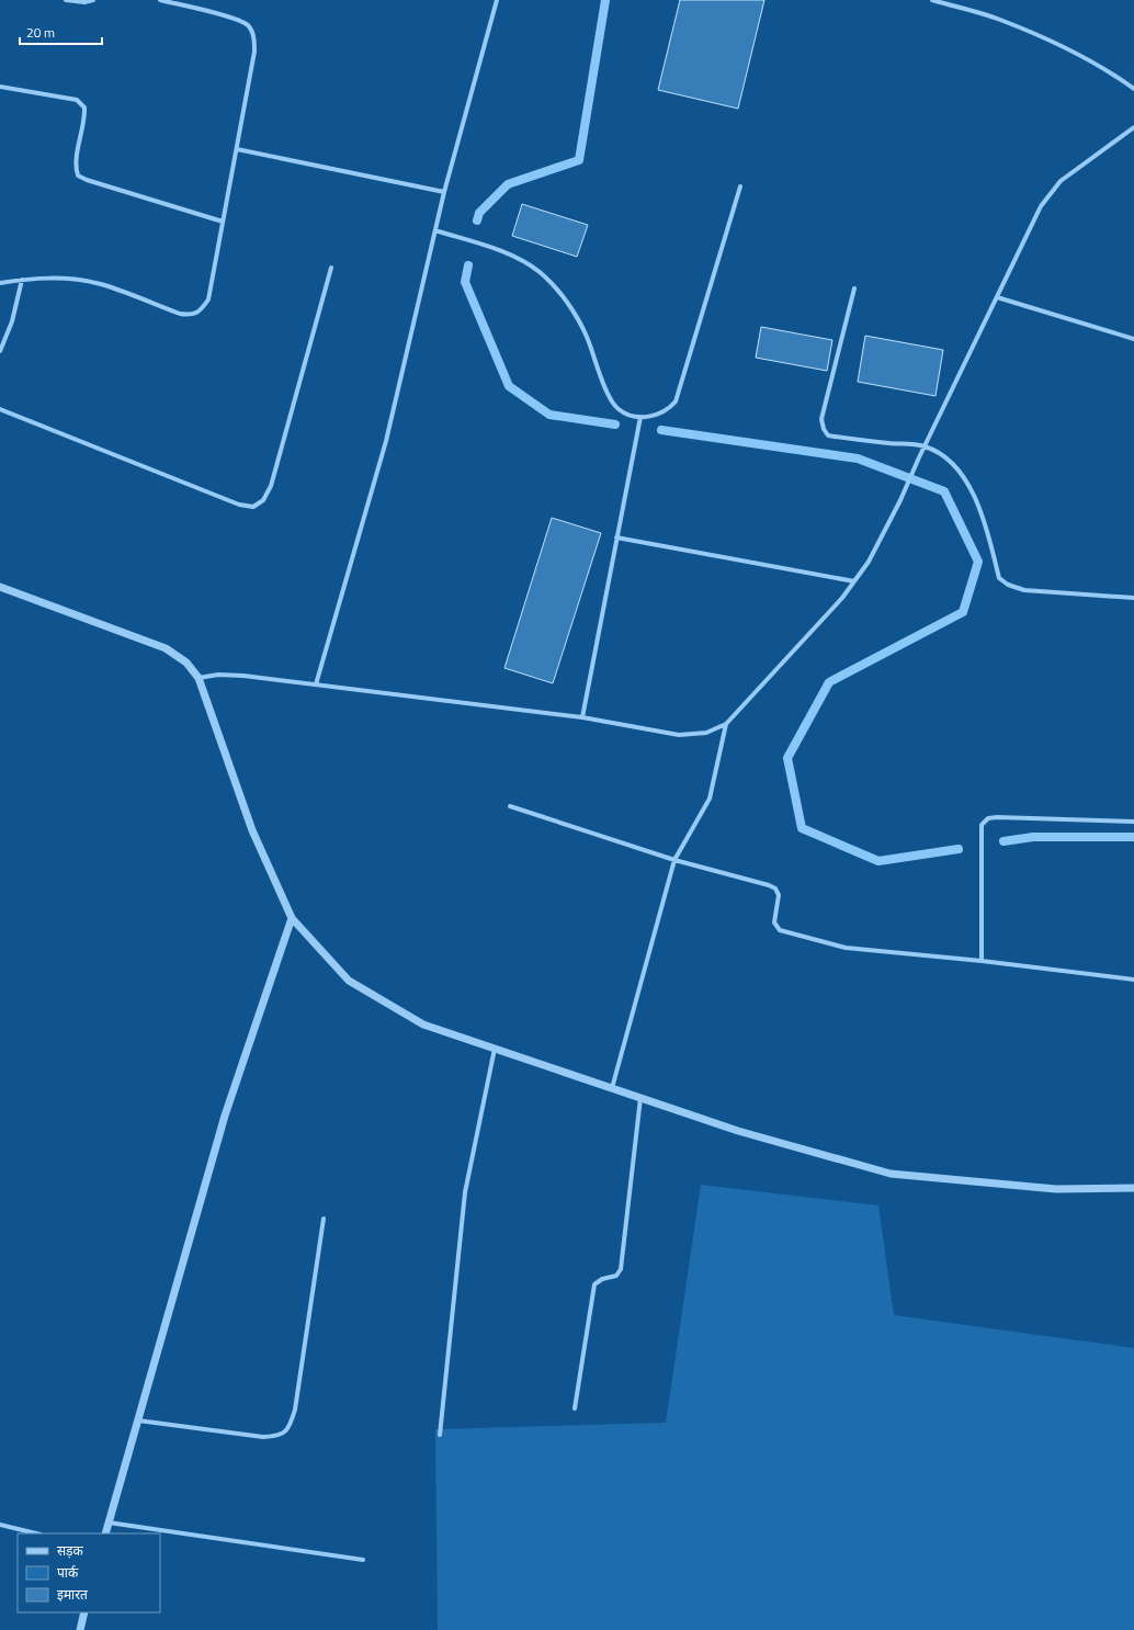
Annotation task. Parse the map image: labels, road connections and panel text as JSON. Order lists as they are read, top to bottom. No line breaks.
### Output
{"legend":["सड़क","पार्क","इमारत"],"scale_bar":"20 m"}
